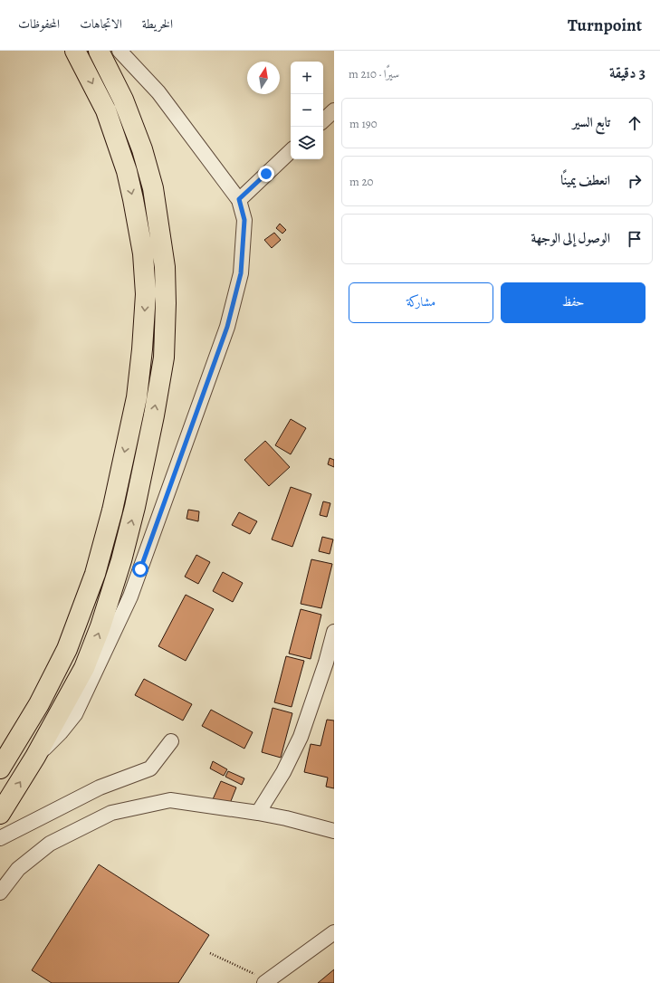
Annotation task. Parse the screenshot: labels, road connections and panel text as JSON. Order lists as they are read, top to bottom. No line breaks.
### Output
{"north":"top","page":{"header":"Turnpoint","nav":["الخريطة","الاتجاهات","المحفوظات"],"heading":["3 دقيقة","سيرًا · 210 m"],"map_buttons":["+","−"],"list":[["تابع السير","190 m"],["انعطف يمينًا","20 m"],"الوصول إلى الوجهة"],"buttons":["حفظ","مشاركة"]}}
